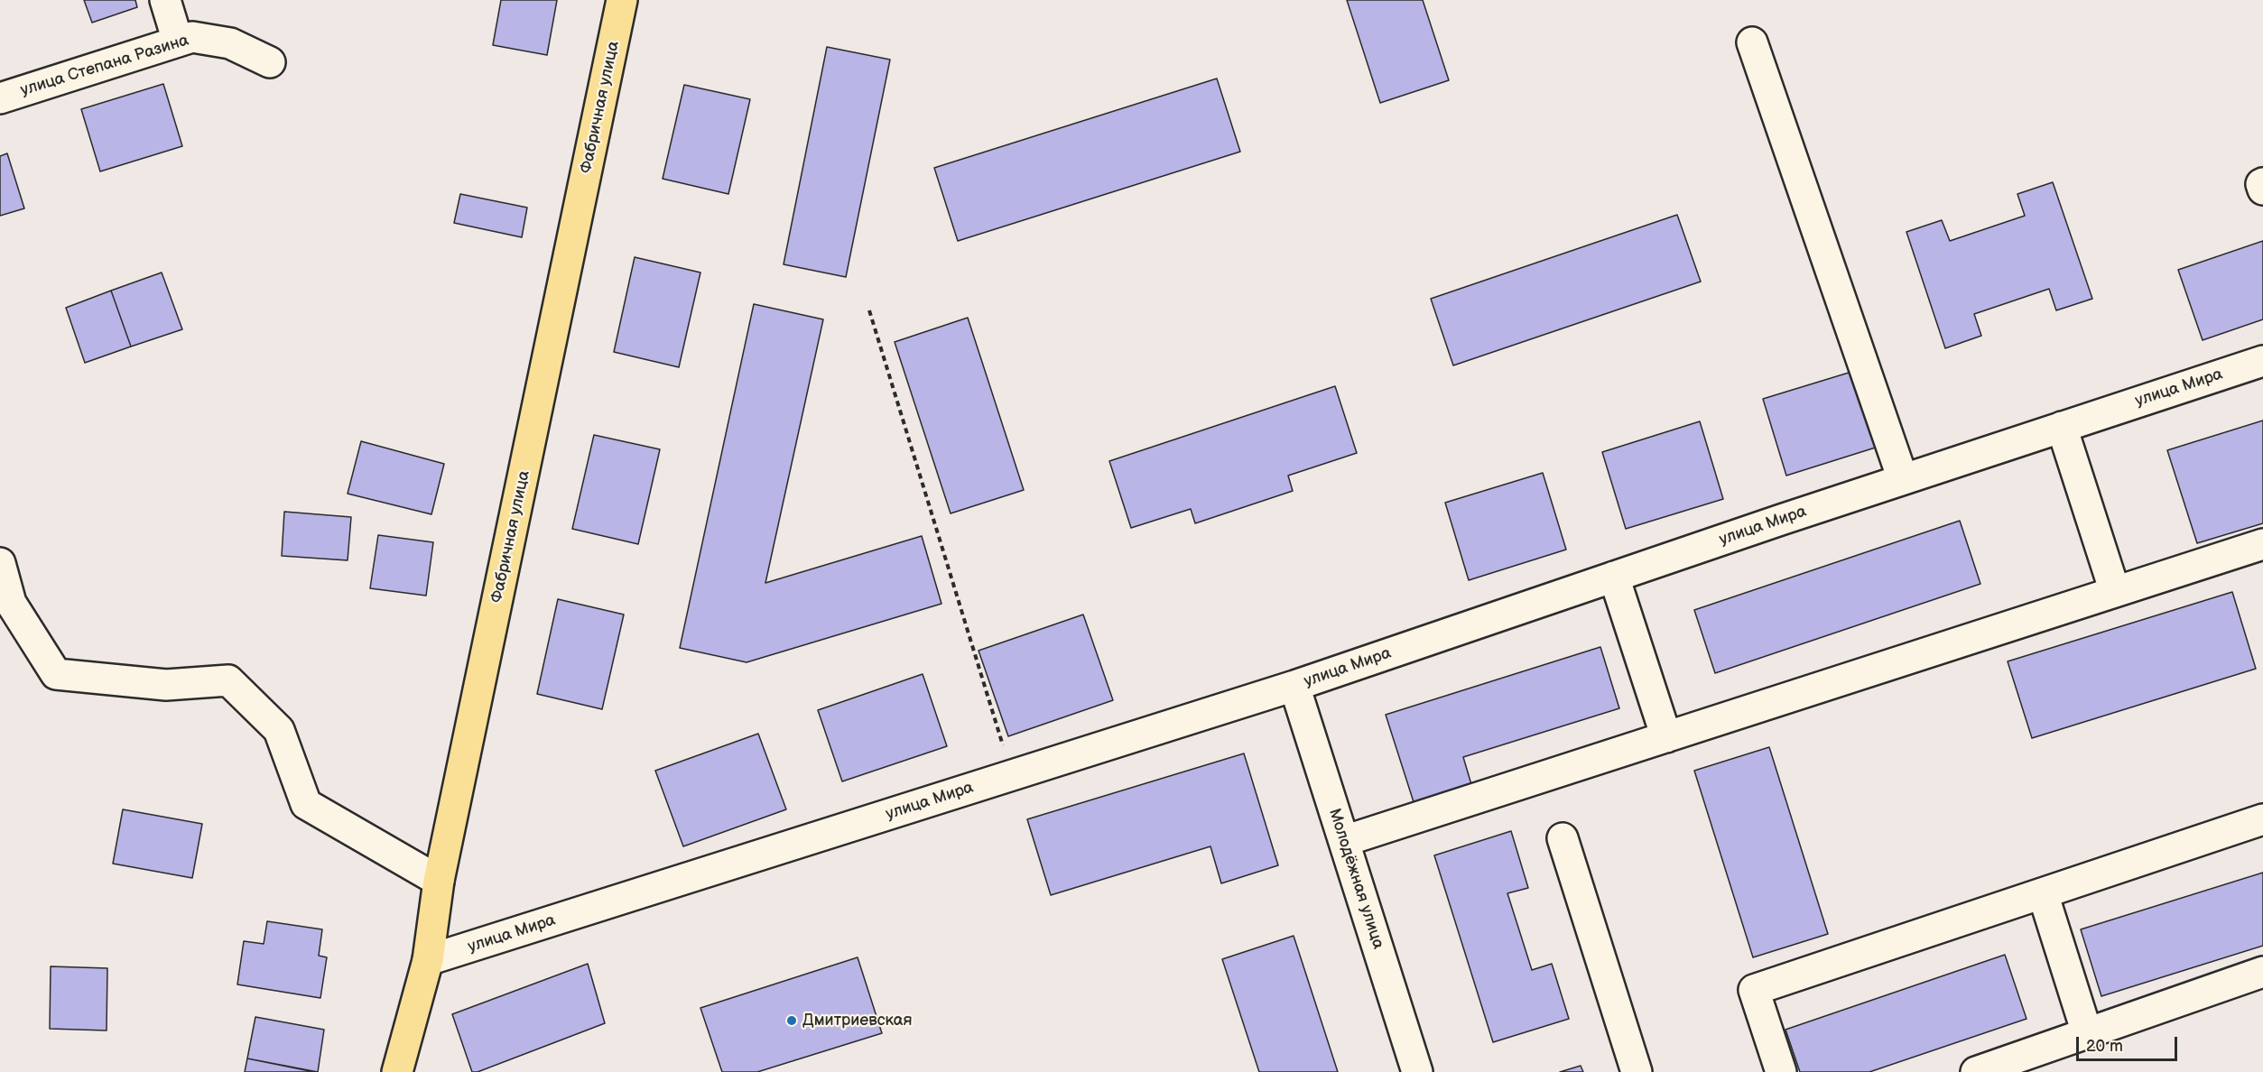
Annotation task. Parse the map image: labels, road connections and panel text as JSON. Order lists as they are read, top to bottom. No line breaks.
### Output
{"streets":{"main road":["Фабричная улица"],"street":["улица Степана Разина","улица Мира","Молодёжная улица"]},"crossings":[["Фабричная улица","улица Мира"],["улица Мира","Молодёжная улица"]],"places":["Дмитриевская"],"scale_bar":"20 m"}
